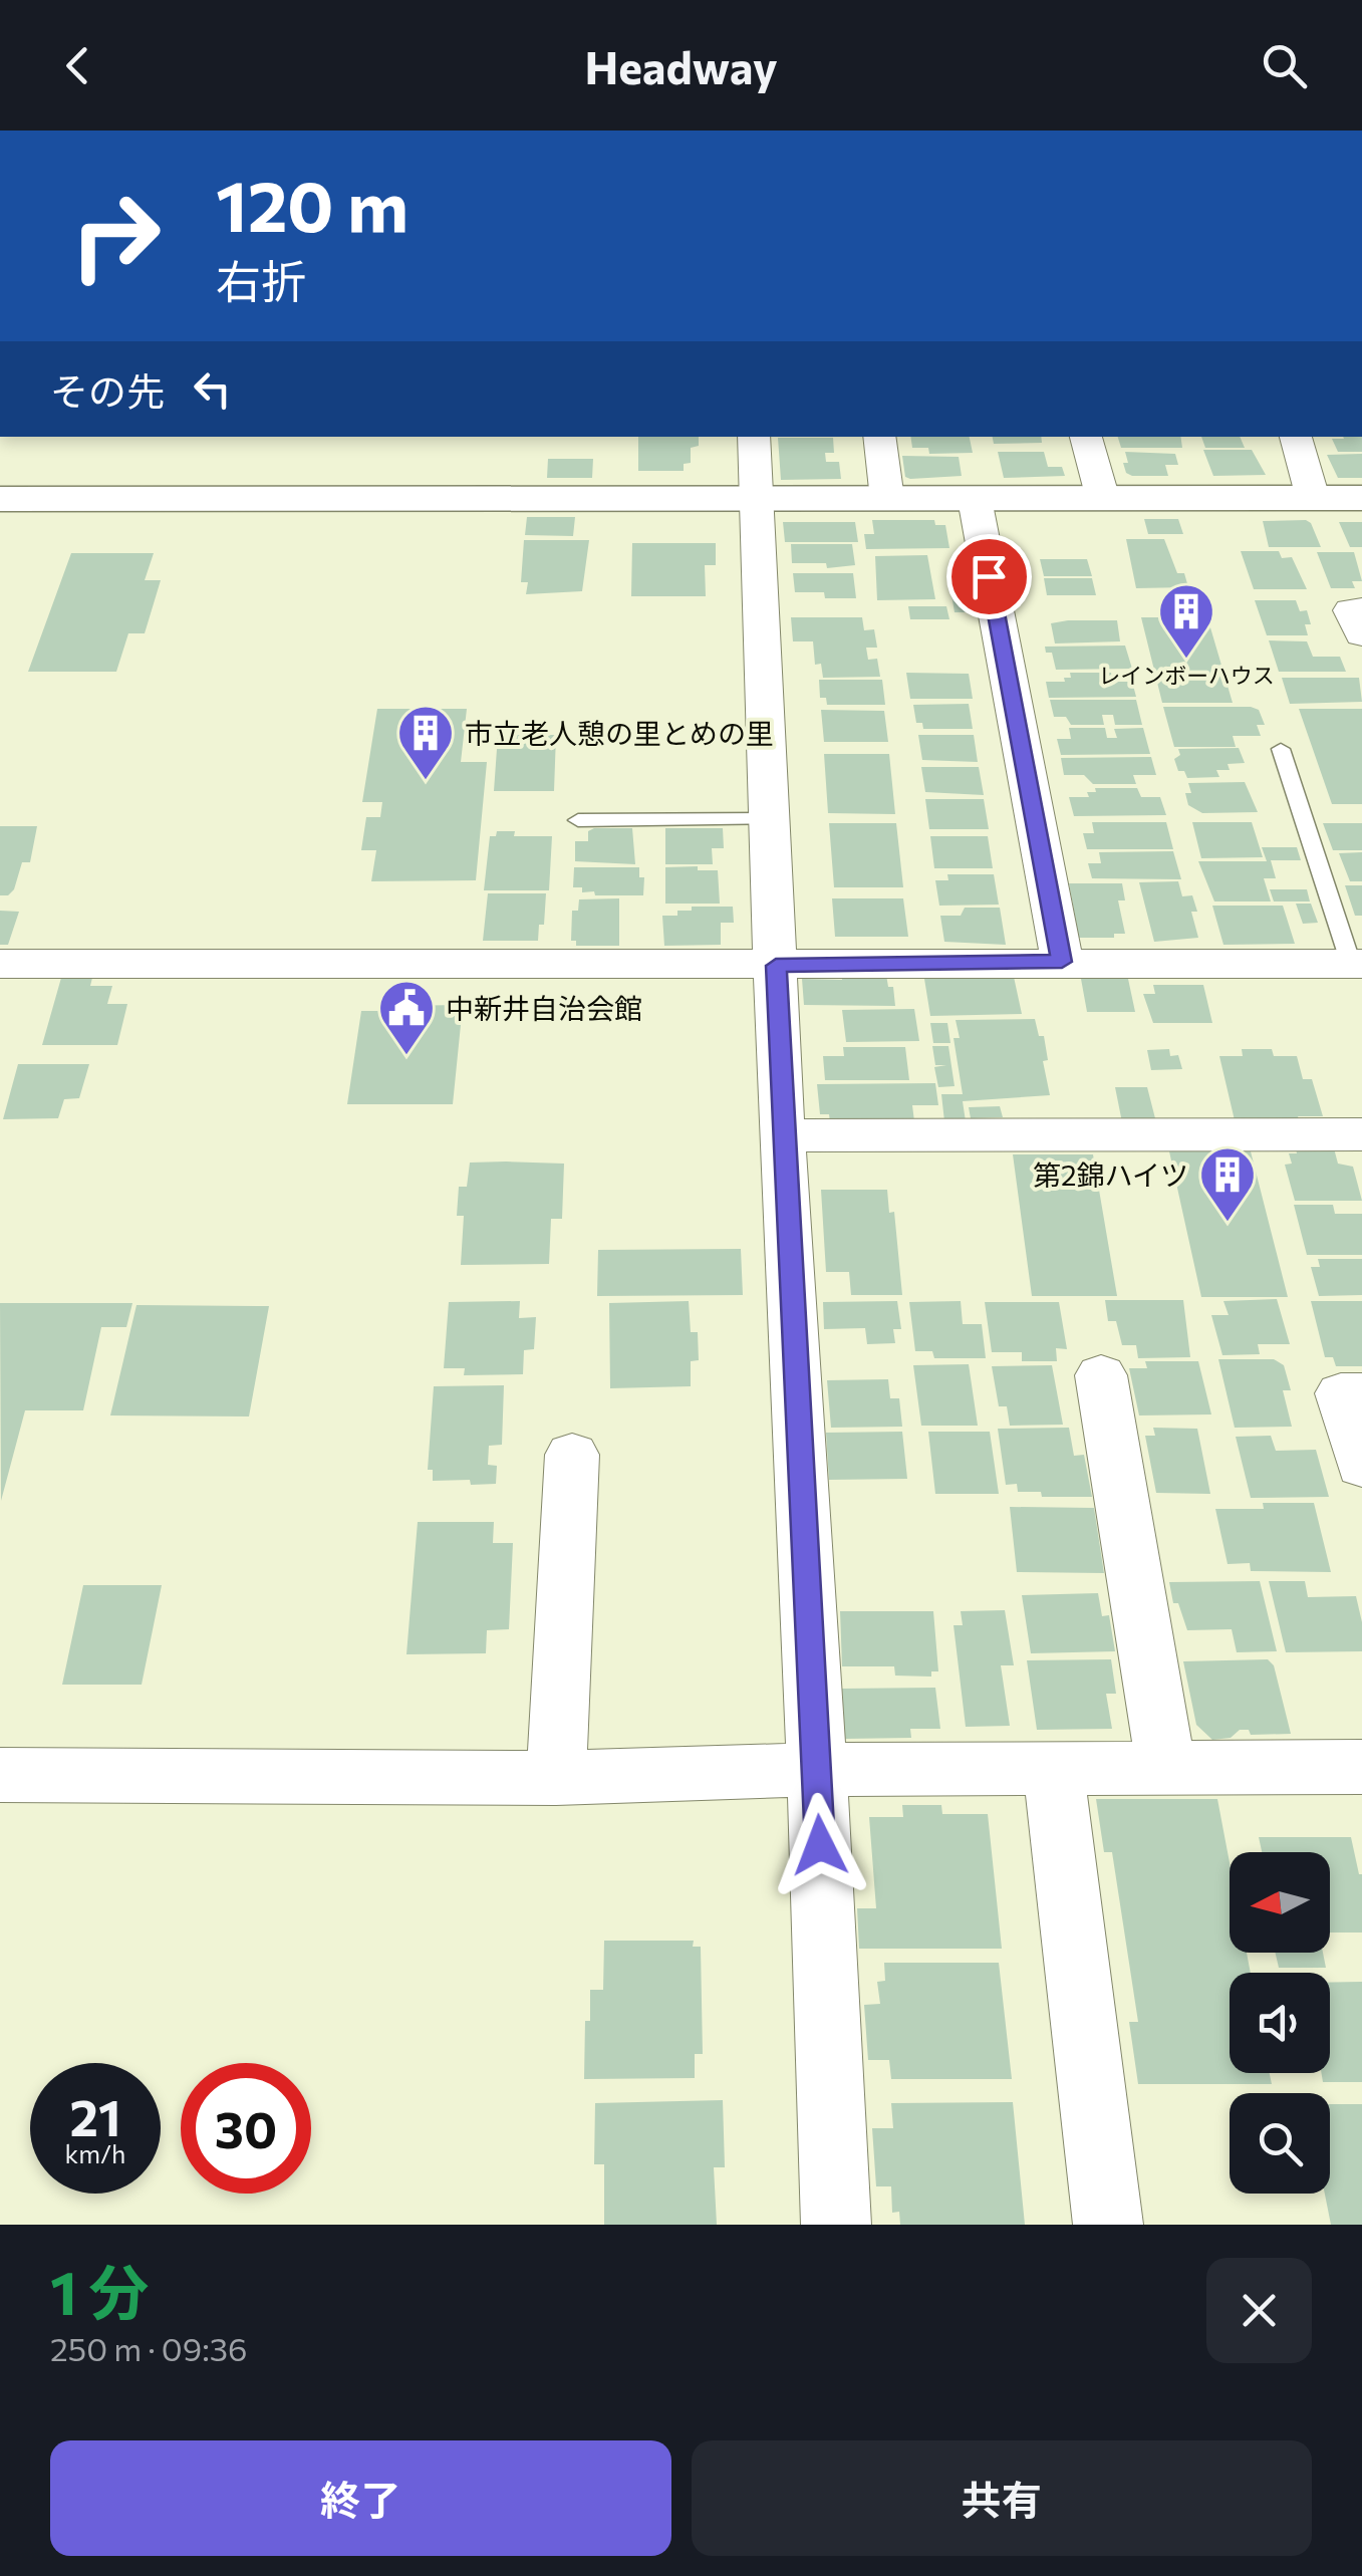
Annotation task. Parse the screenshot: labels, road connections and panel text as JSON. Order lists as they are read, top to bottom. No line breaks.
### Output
{"places":{"building":["レインボーハウス","市立老人憩の里とめの里","第2錦ハイツ"],"public building":["中新井自治会館"]},"north":"left","page":{"header":"Headway","turn":["120 m","右折"],"then":"その先","speed":"21 km/h","limit":"30","heading":["1 分","250 m · 09:36"],"buttons":["終了","共有"]}}
